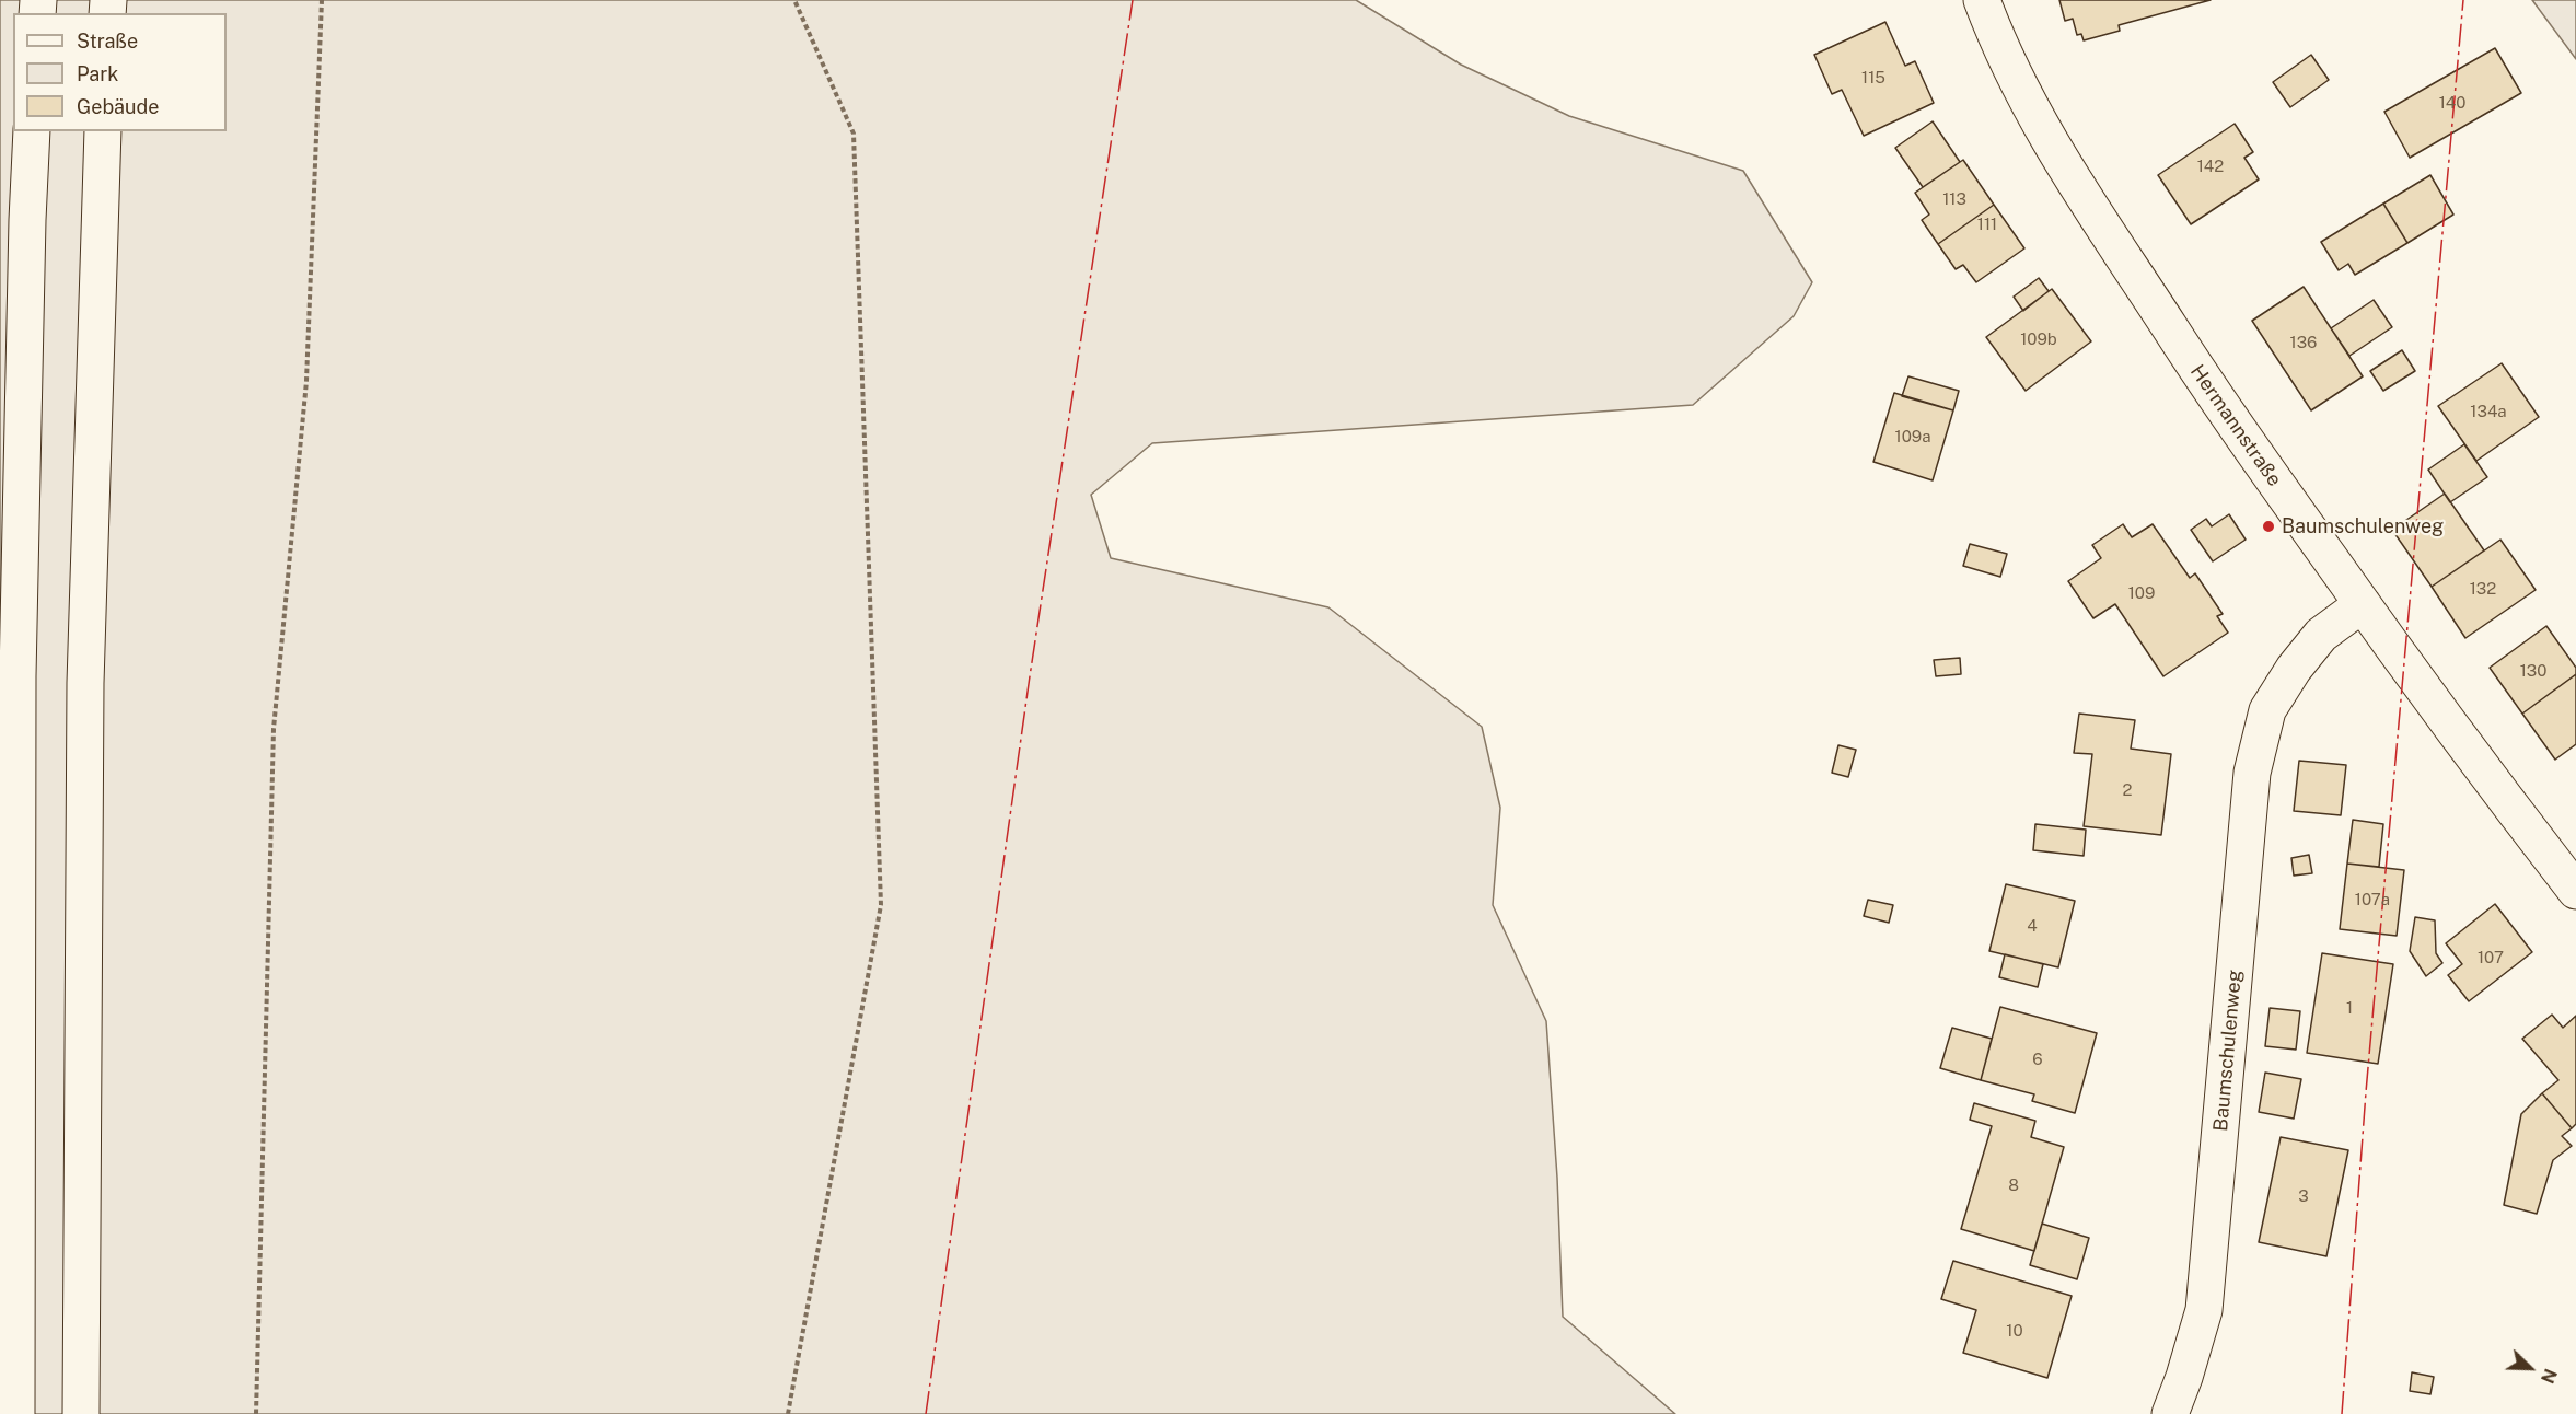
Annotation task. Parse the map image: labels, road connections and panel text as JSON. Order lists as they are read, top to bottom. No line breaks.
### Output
{"streets":{"main road":["Hermannstraße","Baumschulenweg"]},"crossings":[["Hermannstraße","Baumschulenweg"]],"places":["Baumschulenweg"],"house_numbers":["115","140","142","113","111","109b","136","134a","109a","132","109","130","2","107a","4","107","1","6","8","3","10"],"legend":["Straße","Park","Gebäude"],"north":"bottom right"}
